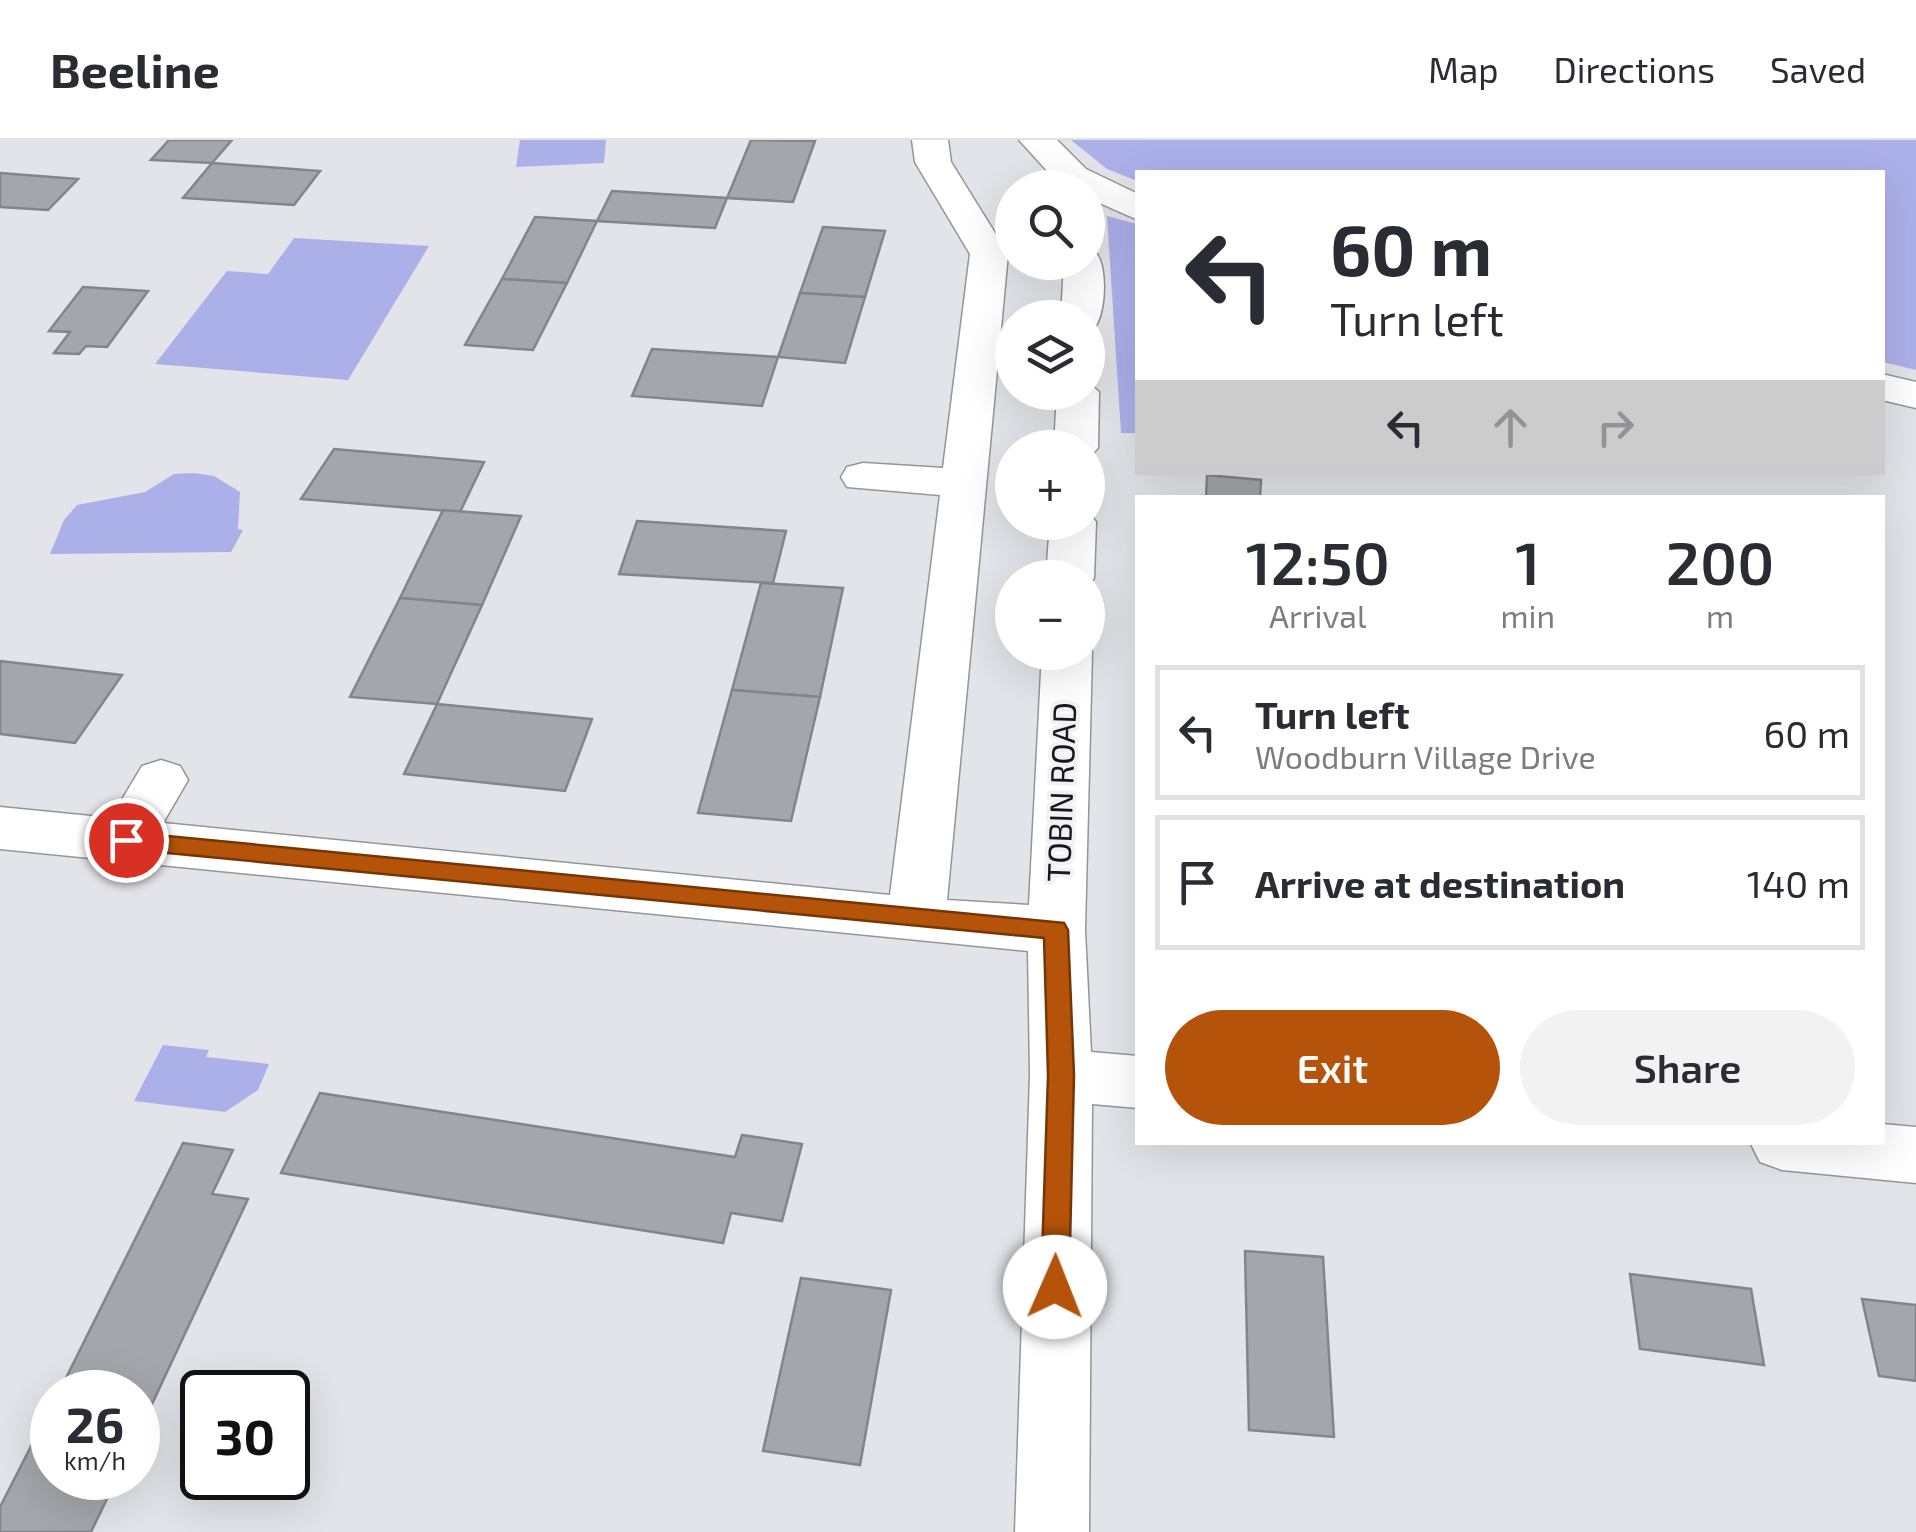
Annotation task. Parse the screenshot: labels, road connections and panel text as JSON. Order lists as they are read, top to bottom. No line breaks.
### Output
{"streets":{"street":["TOBIN ROAD"]},"page":{"header":"Beeline","nav":["Map","Directions","Saved"],"map_buttons":["+","−"],"turn":["60 m","Turn left"],"eta":["12:50","Arrival","1","min","200","m"],"list":[{"name":"Turn left","note":"Woodburn Village Drive","value":"60 m"},{"name":"Arrive at destination","value":"140 m"}],"buttons":["Exit","Share"],"speed":"26 km/h","limit":"30"}}
